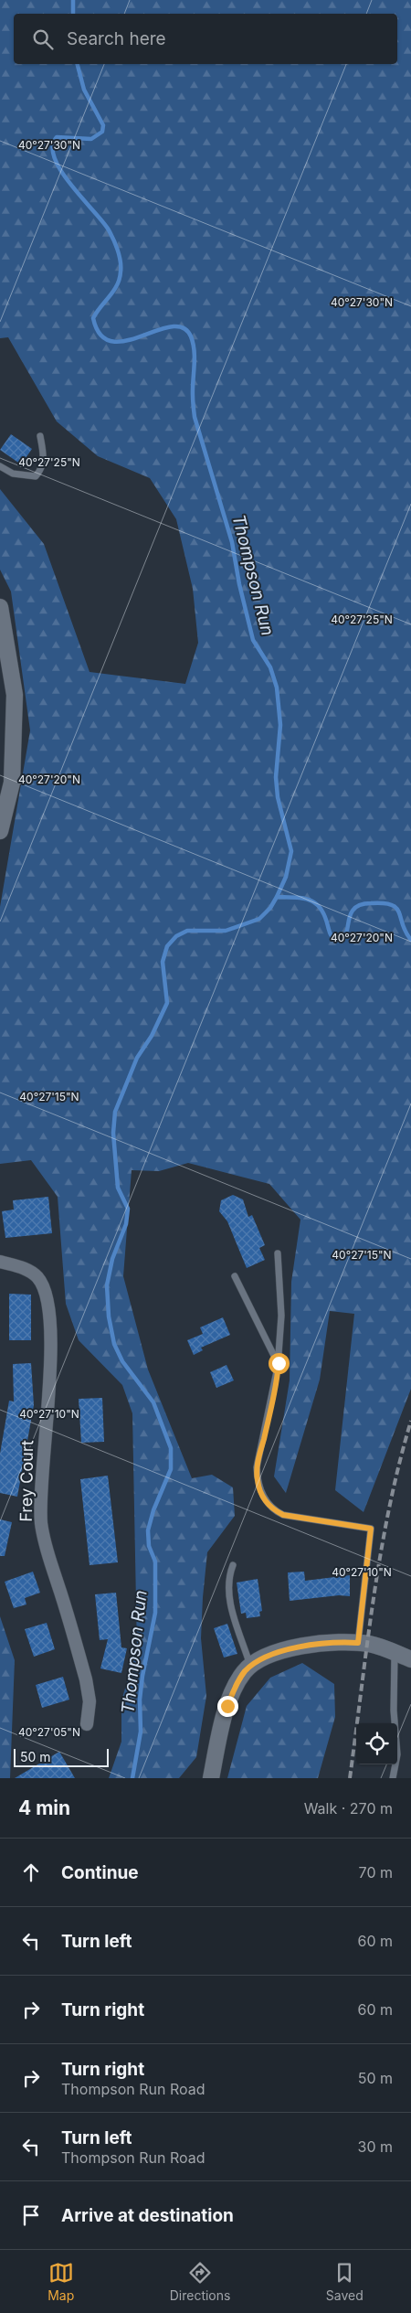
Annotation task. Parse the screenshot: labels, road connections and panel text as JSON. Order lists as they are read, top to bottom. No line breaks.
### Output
{"streets":{"street":["Frey Court"]},"water":["Thompson Run"],"scale_bar":"50 m","page":{"search":"Search here","scale":"50 m","heading":["4 min","Walk · 270 m"],"list":[["Continue","70 m"],["Turn left","60 m"],["Turn right","60 m"],["Turn right","Thompson Run Road","50 m"],["Turn left","Thompson Run Road","30 m"],"Arrive at destination"],"nav":["Map","Directions","Saved"]},"coordinates":["40°27'30\"N","40°27'25\"N","40°27'20\"N","40°27'15\"N","40°27'10\"N","40°27'05\"N"]}
